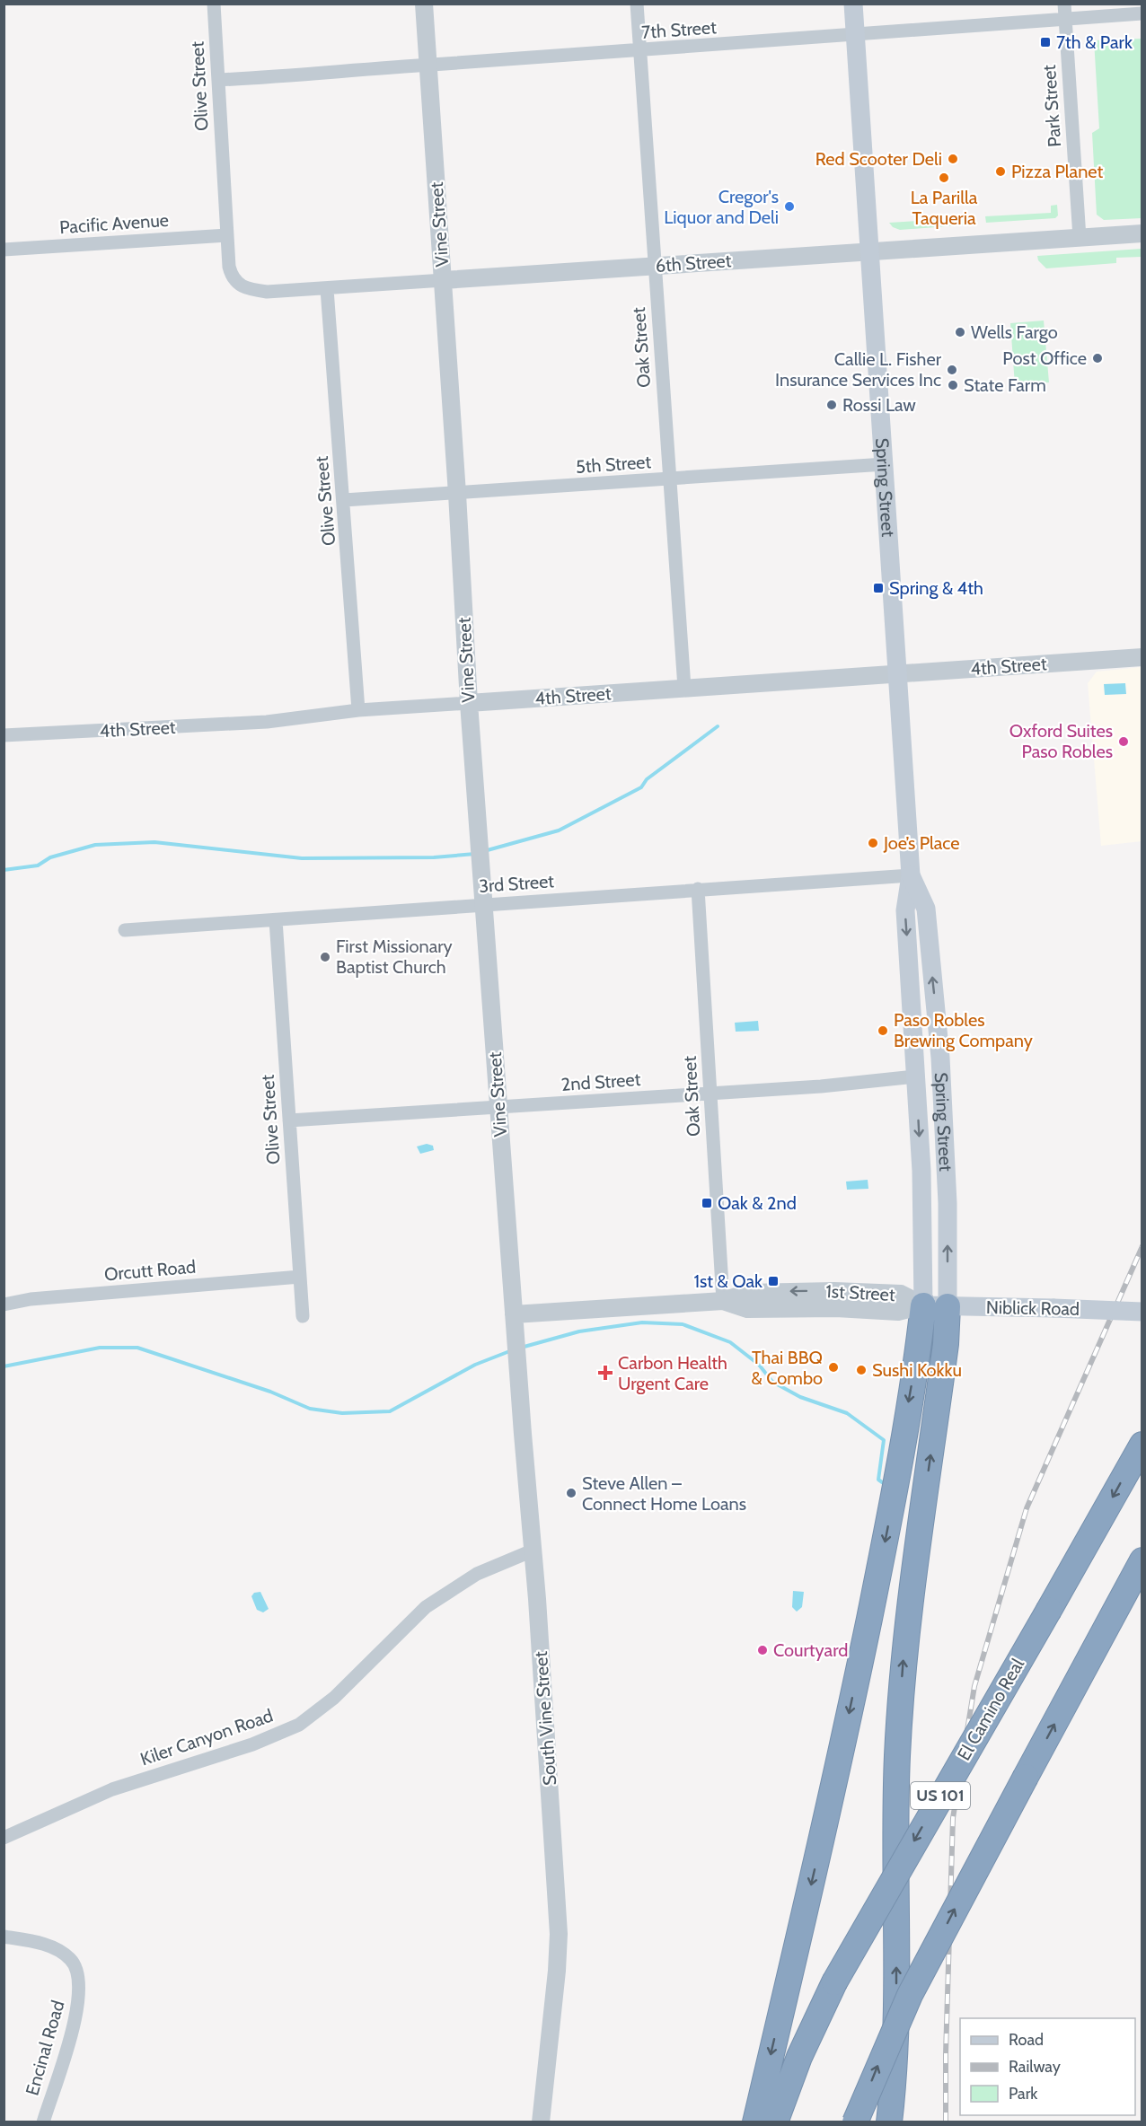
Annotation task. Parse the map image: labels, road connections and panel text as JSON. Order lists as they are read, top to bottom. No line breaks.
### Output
{"streets":{"highway":["El Camino Real","US 101"],"main road":["Spring Street","Niblick Road"],"street":["7th Street","Olive Street","Park Street","Pacific Avenue","Vine Street","6th Street","Oak Street","5th Street","4th Street","3rd Street","2nd Street","Orcutt Road","1st Street","South Vine Street","Kiler Canyon Road","Encinal Road"]},"crossings":[["7th Street","Olive Street"],["7th Street","Park Street"],["7th Street","Vine Street"],["7th Street","Oak Street"],["7th Street","Spring Street"],["Olive Street","Pacific Avenue"],["Olive Street","6th Street"],["Olive Street","5th Street"],["Olive Street","4th Street"],["Olive Street","3rd Street"],["Olive Street","2nd Street"],["Olive Street","Orcutt Road"],["Park Street","6th Street"],["Vine Street","6th Street"],["Vine Street","5th Street"],["Vine Street","4th Street"],["Vine Street","3rd Street"],["Vine Street","2nd Street"],["Vine Street","1st Street"],["Vine Street","South Vine Street"],["6th Street","Oak Street"],["6th Street","Spring Street"],["Oak Street","5th Street"],["Oak Street","4th Street"],["Oak Street","3rd Street"],["Oak Street","2nd Street"],["Oak Street","1st Street"],["5th Street","Spring Street"],["Spring Street","4th Street"],["Spring Street","3rd Street"],["Spring Street","2nd Street"],["Spring Street","1st Street"],["Spring Street","Niblick Road"],["1st Street","Niblick Road"],["1st Street","South Vine Street"],["South Vine Street","Kiler Canyon Road"]],"places":{"transit":["7th & Park","Spring & 4th","Oak & 2nd","1st & Oak"],"other":["Red Scooter Deli","Pizza Planet","La Parilla Taqueria","Cregor's Liquor and Deli","Wells Fargo","Post Office","Callie L. Fisher Insurance Services Inc","State Farm","Rossi Law","Oxford Suites Paso Robles","Joe’s Place","First Missionary Baptist Church","Paso Robles Brewing Company","Thai BBQ & Combo","Sushi Kokku","Steve Allen – Connect Home Loans","Courtyard"],"health":["Carbon Health Urgent Care"]},"legend":["Road","Railway","Park"]}
